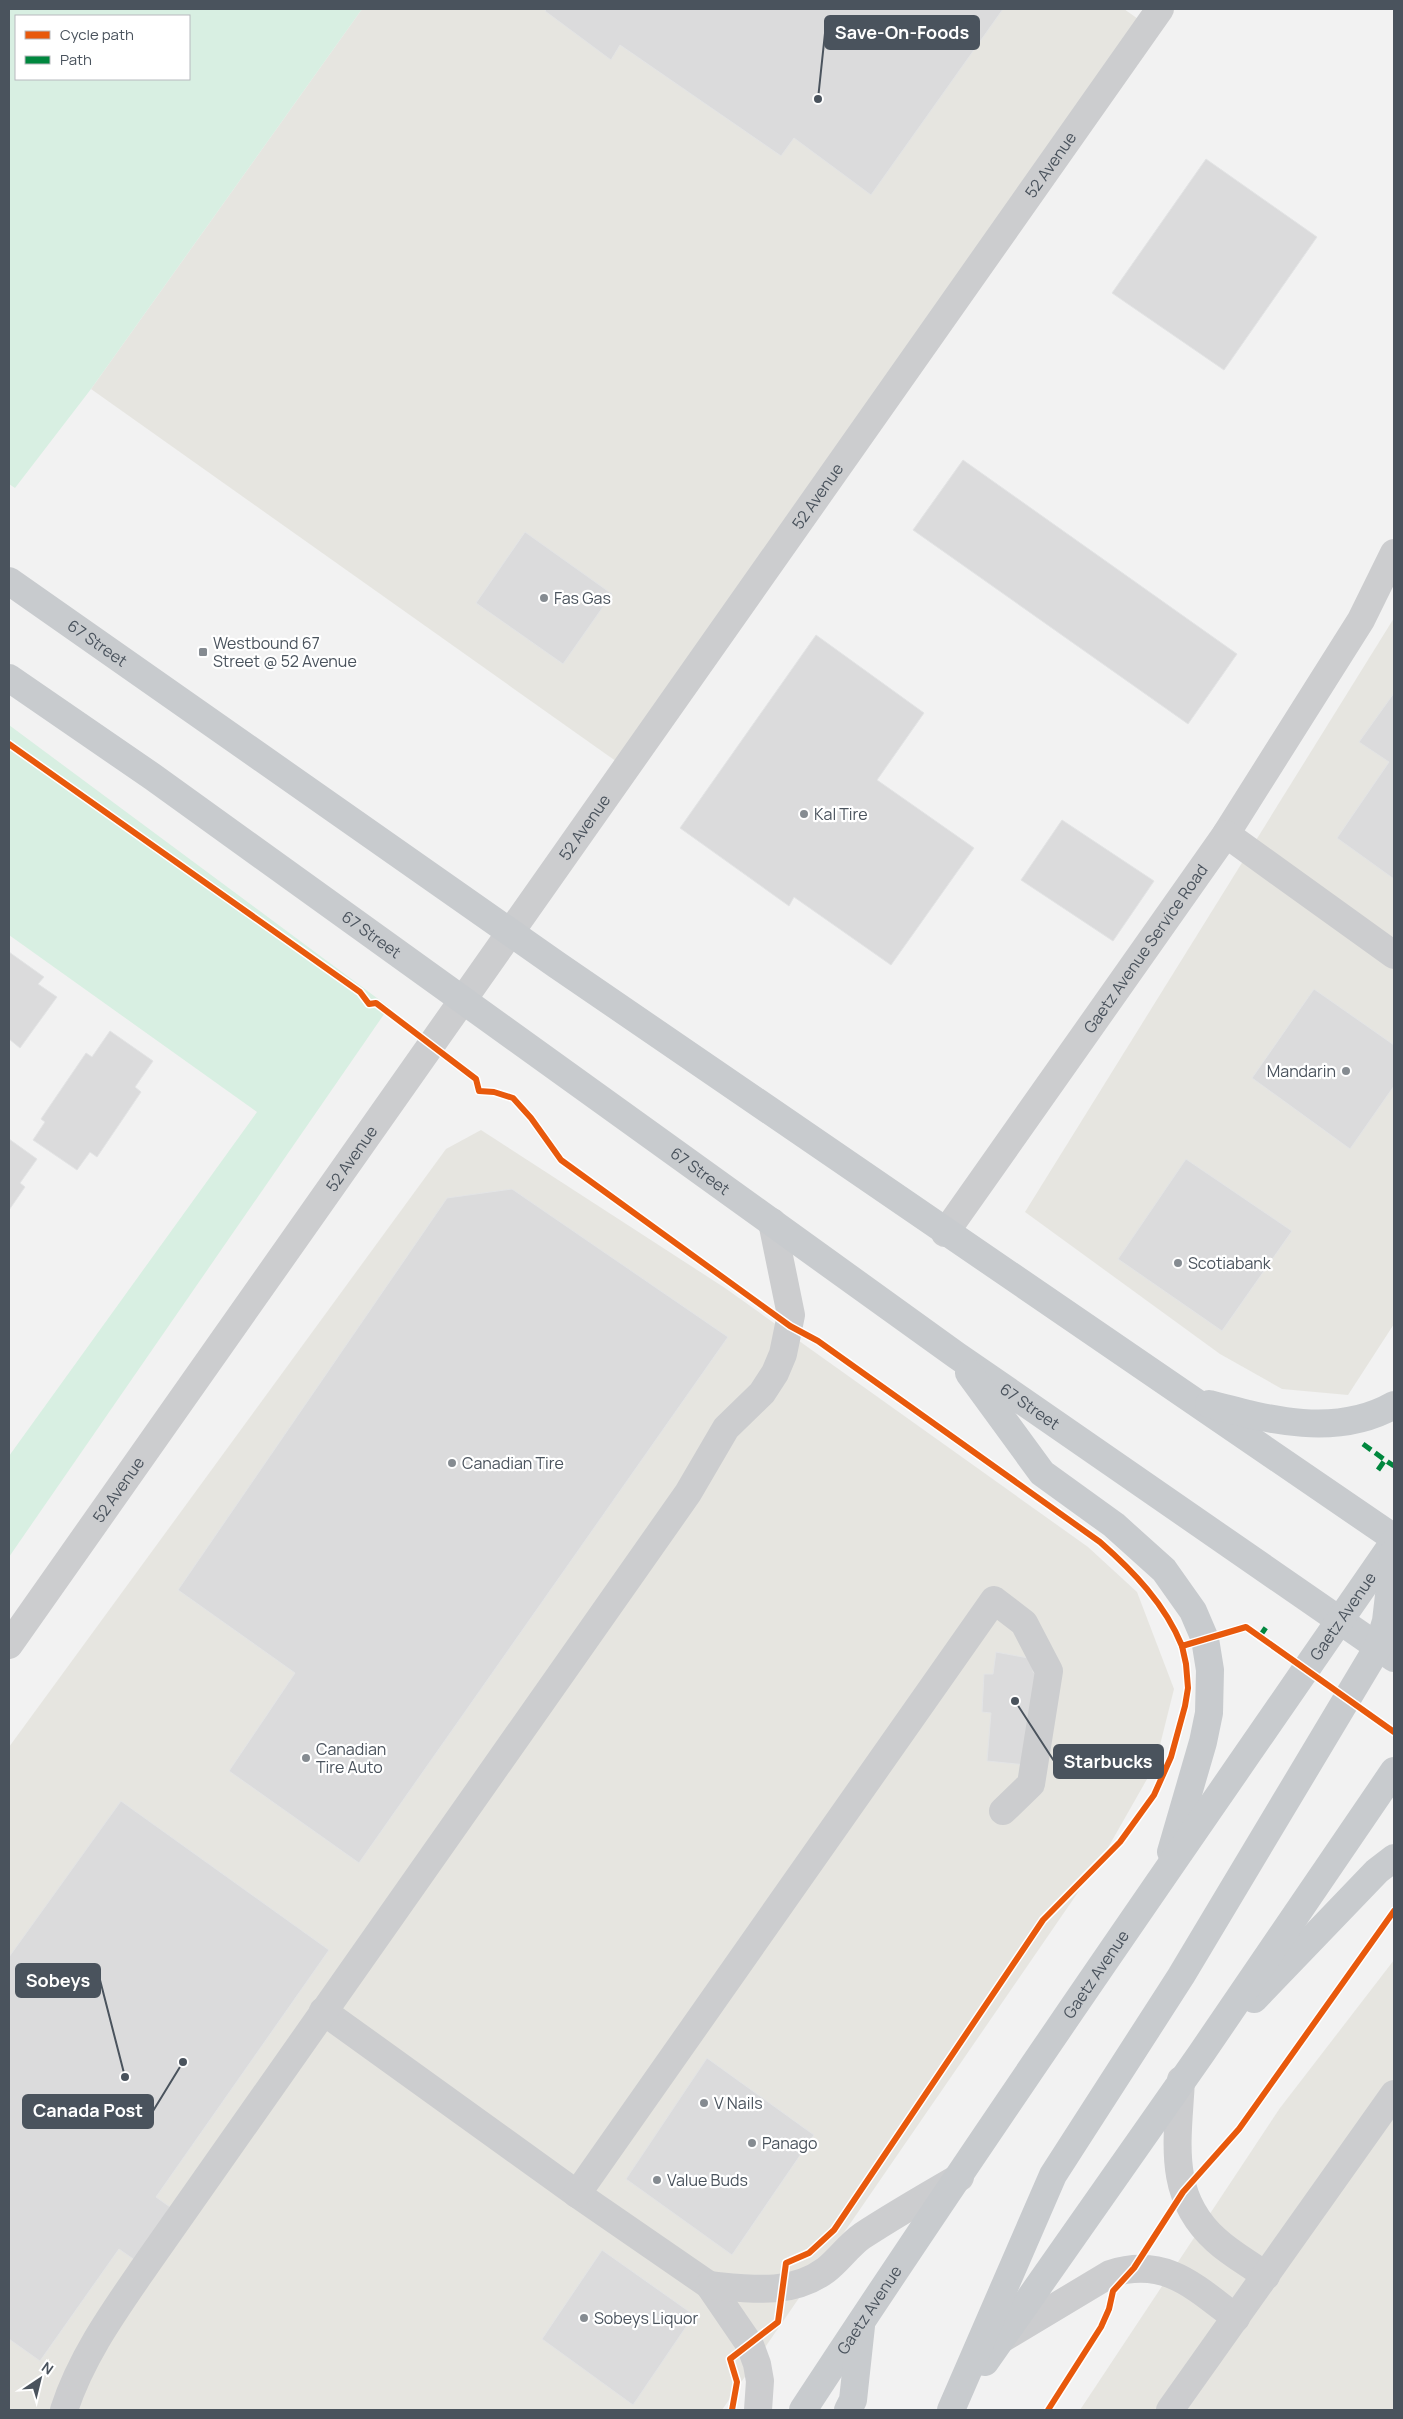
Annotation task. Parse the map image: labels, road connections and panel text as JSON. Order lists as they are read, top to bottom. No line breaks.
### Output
{"streets":{"main road":["67 Street","Gaetz Avenue"],"street":["52 Avenue","Gaetz Avenue Service Road"]},"crossings":[["52 Avenue","67 Street"],["67 Street","Gaetz Avenue Service Road"],["67 Street","Gaetz Avenue"]],"places":{"other":["Save-On-Foods","Fas Gas","Kal Tire","Mandarin","Scotiabank","Canadian Tire","Starbucks","Canadian Tire Auto","Canada Post","Sobeys","V Nails","Panago","Value Buds","Sobeys Liquor"],"transit":["Westbound 67 Street @ 52 Avenue"]},"legend":["Cycle path","Path"],"north":"top right"}
